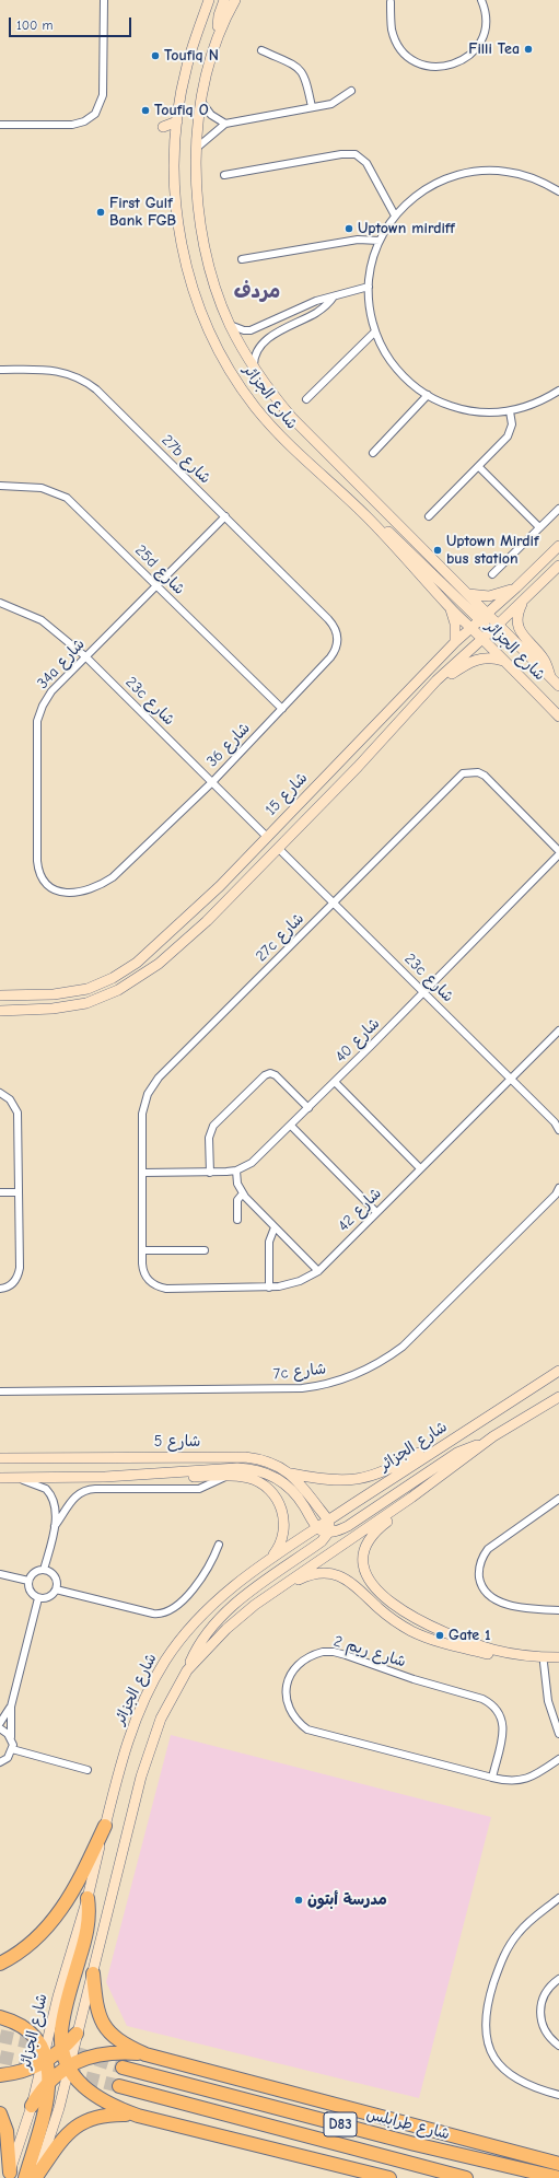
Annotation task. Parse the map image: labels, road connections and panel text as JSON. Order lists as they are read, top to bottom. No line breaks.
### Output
{"streets":{"highway":["D83","شارع طرابلس"],"main road":["شارع الجزائر","شارع 15","شارع 5"],"street":["27b شارع","25d شارع","34a شارع","23c شارع","شارع 36","27c شارع","شارع 40","شارع 42","7c شارع","شارع ريم 2"]},"crossings":[["شارع الجزائر","شارع 15"],["شارع الجزائر","شارع 5"],["27b شارع","34a شارع"],["27b شارع","شارع 36"],["25d شارع","34a شارع"],["25d شارع","شارع 36"],["34a شارع","23c شارع"],["34a شارع","شارع 36"],["23c شارع","شارع 36"],["23c شارع","شارع 15"],["23c شارع","27c شارع"],["23c شارع","شارع 40"],["23c شارع","شارع 42"],["27c شارع","شارع 40"],["27c شارع","شارع 42"]],"districts":["مردف"],"places":["Filli Tea","Toufiq N","Toufiq O","First Gulf Bank FGB","Uptown mirdiff","Uptown Mirdif bus station","Gate 1","مدرسة أبتون"],"scale_bar":"100 m"}
